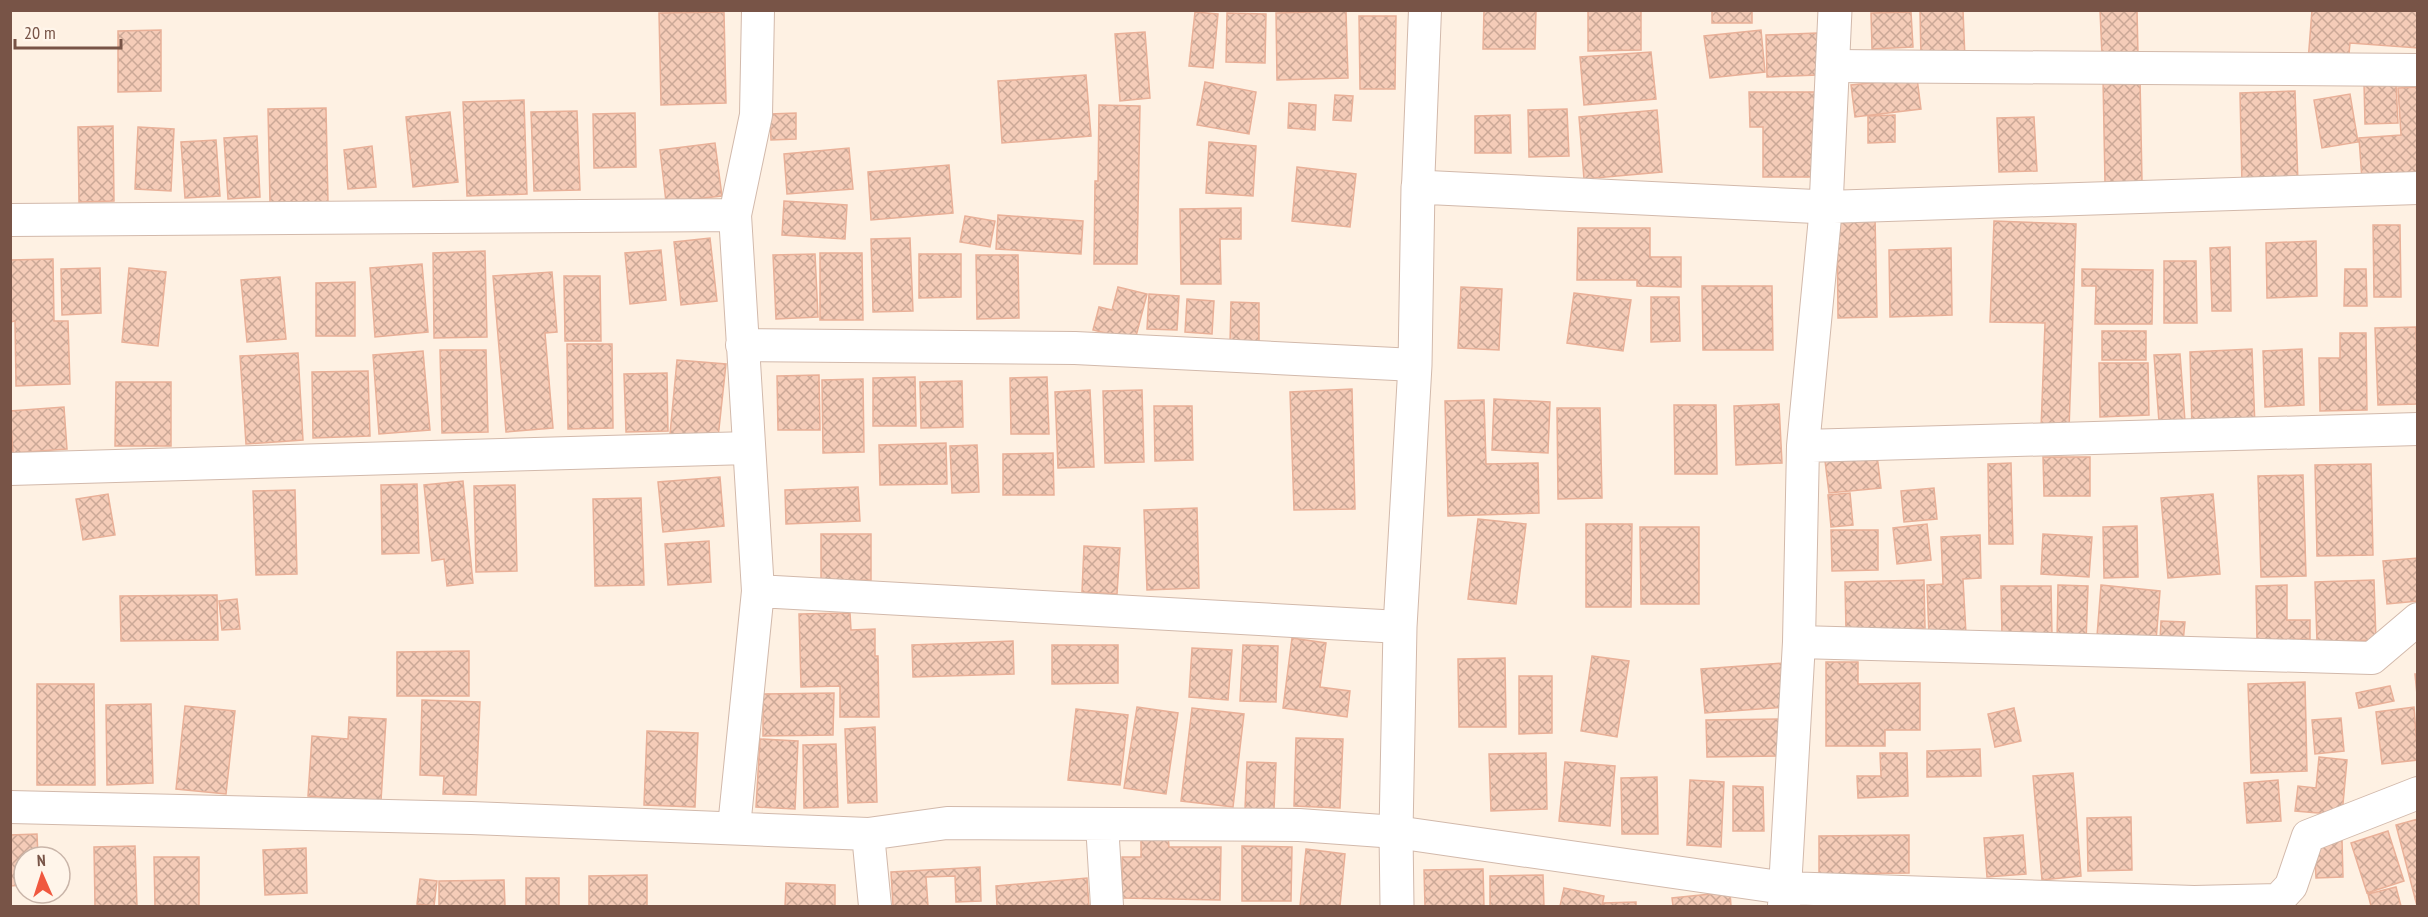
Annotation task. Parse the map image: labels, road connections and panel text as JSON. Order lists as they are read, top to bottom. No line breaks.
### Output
{"scale_bar":"20 m","north":"top"}
